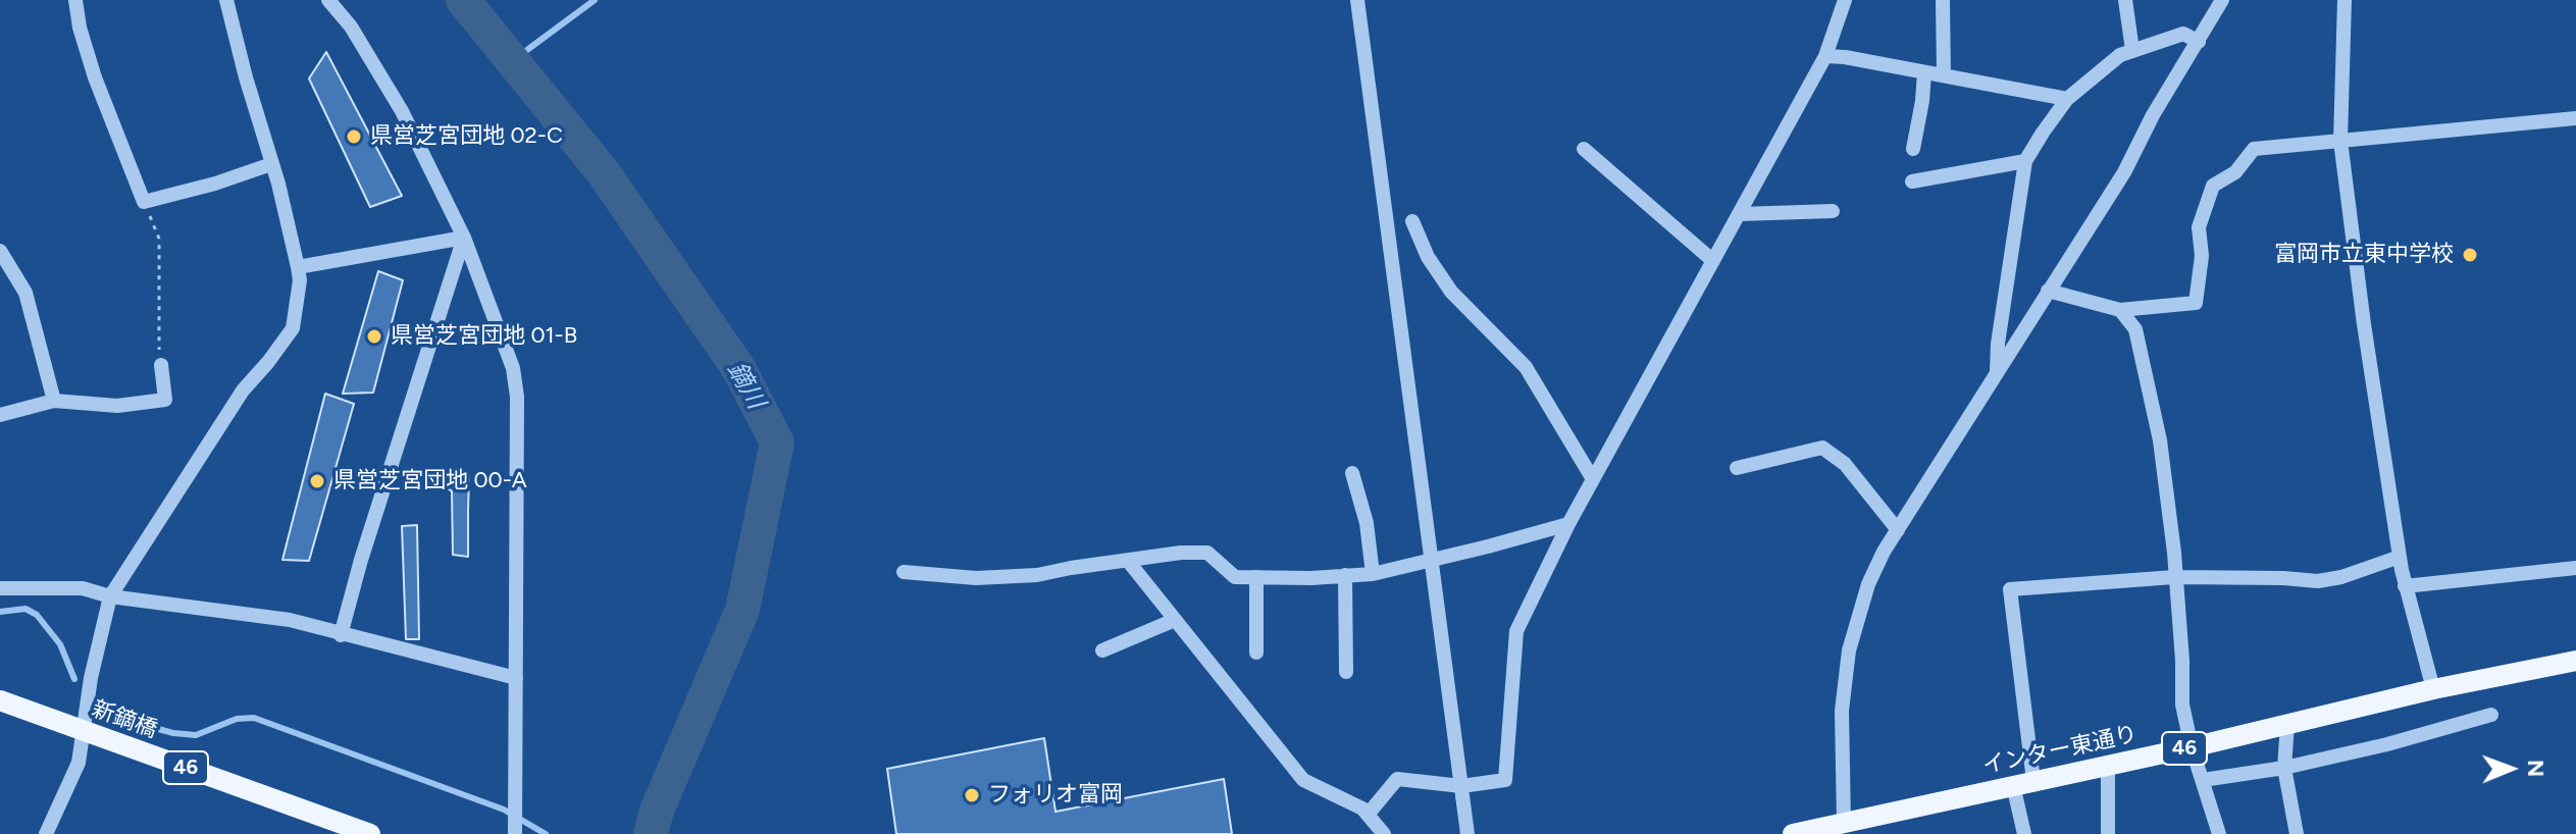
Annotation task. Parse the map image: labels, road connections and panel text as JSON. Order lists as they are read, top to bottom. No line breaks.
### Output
{"streets":{"main road":["新鏑橋","46","インター東通り"]},"water":["鏑川"],"places":["県営芝宮団地 02-C","富岡市立東中学校","県営芝宮団地 01-B","県営芝宮団地 00-A","フォリオ富岡"],"north":"right"}
